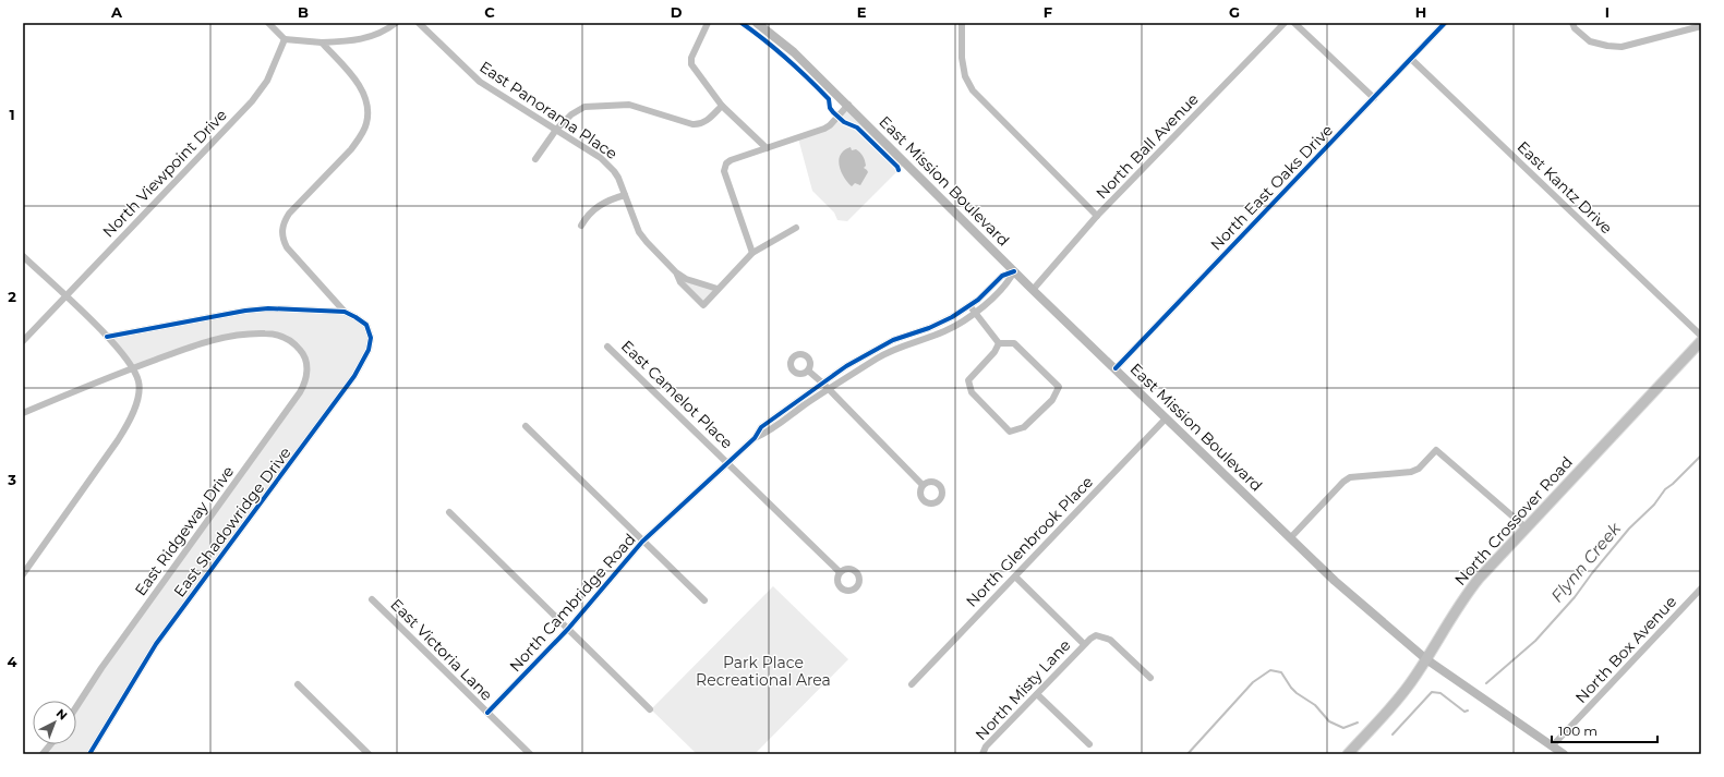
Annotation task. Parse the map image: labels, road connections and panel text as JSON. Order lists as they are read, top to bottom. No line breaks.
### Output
{"streets":{"main road":["East Mission Boulevard","North Crossover Road"],"street":["East Panorama Place","North Ball Avenue","North Viewpoint Drive","North East Oaks Drive","East Kantz Drive","East Camelot Place","East Shadowridge Drive","East Ridgeway Drive","North Glenbrook Place","North Cambridge Road","East Victoria Lane","North Box Avenue","North Misty Lane"]},"crossings":[["North Ball Avenue","East Mission Boulevard"],["East Mission Boulevard","North East Oaks Drive"],["East Mission Boulevard","North Crossover Road"],["East Mission Boulevard","North Glenbrook Place"],["East Mission Boulevard","North Cambridge Road"],["East Mission Boulevard","North Box Avenue"],["North East Oaks Drive","East Kantz Drive"],["East Camelot Place","North Cambridge Road"],["North Cambridge Road","East Victoria Lane"]],"water":["Flynn Creek"],"parks":["Park Place Recreational Area"],"scale_bar":"100 m","north":"top right","grid":{"columns":["A","B","C","D","E","F","G","H","I"],"rows":["1","2","3","4"]}}
